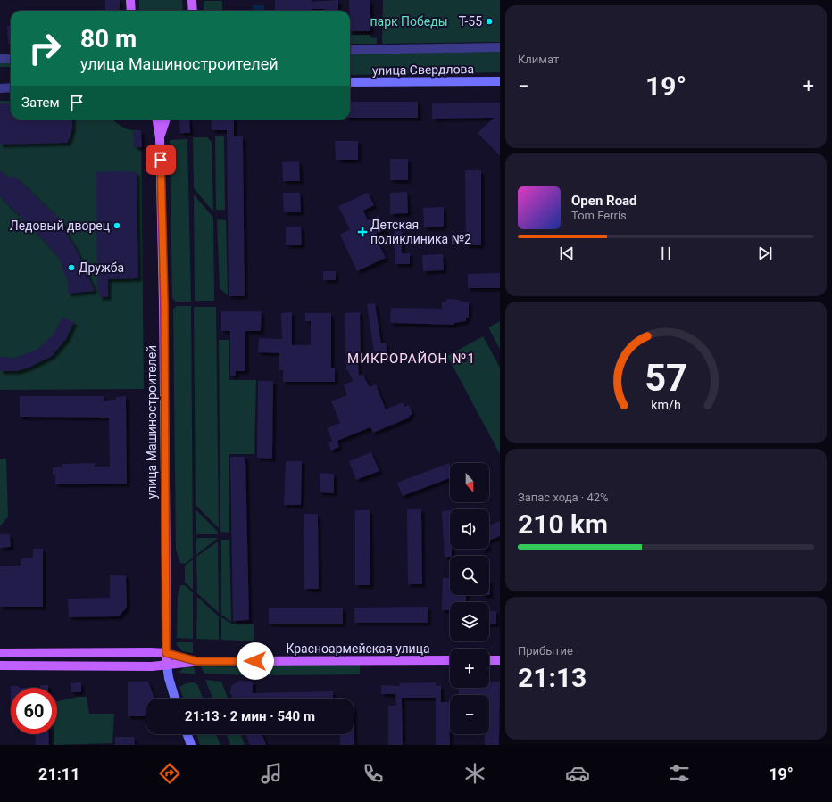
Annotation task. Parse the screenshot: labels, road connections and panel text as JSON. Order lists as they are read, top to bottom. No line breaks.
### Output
{"streets":{"main road":["улица Свердлова","улица Машиностроителей","Красноармейская улица"]},"crossings":[["улица Машиностроителей","Красноармейская улица"]],"districts":["МИКРОРАЙОН №1"],"parks":["парк Победы"],"places":{"other":["Т-55","Ледовый дворец","Дружба"],"health":["Детская поликлиника №2"]},"north":"bottom","page":{"tile":["Климат",["Запас хода · 42%","210 km"],["Прибытие","21:13"]],"turn":["80 m","улица Машиностроителей"],"heat":["−","19°","+"],"then":"Затем","song":["Open Road","Tom Ferris"],"map_buttons":["+","−"],"limit":"60","trip":"21:13 · 2 мин · 540 m","tabs":["21:11","19°"],"gauge":["57","km/h"]}}
